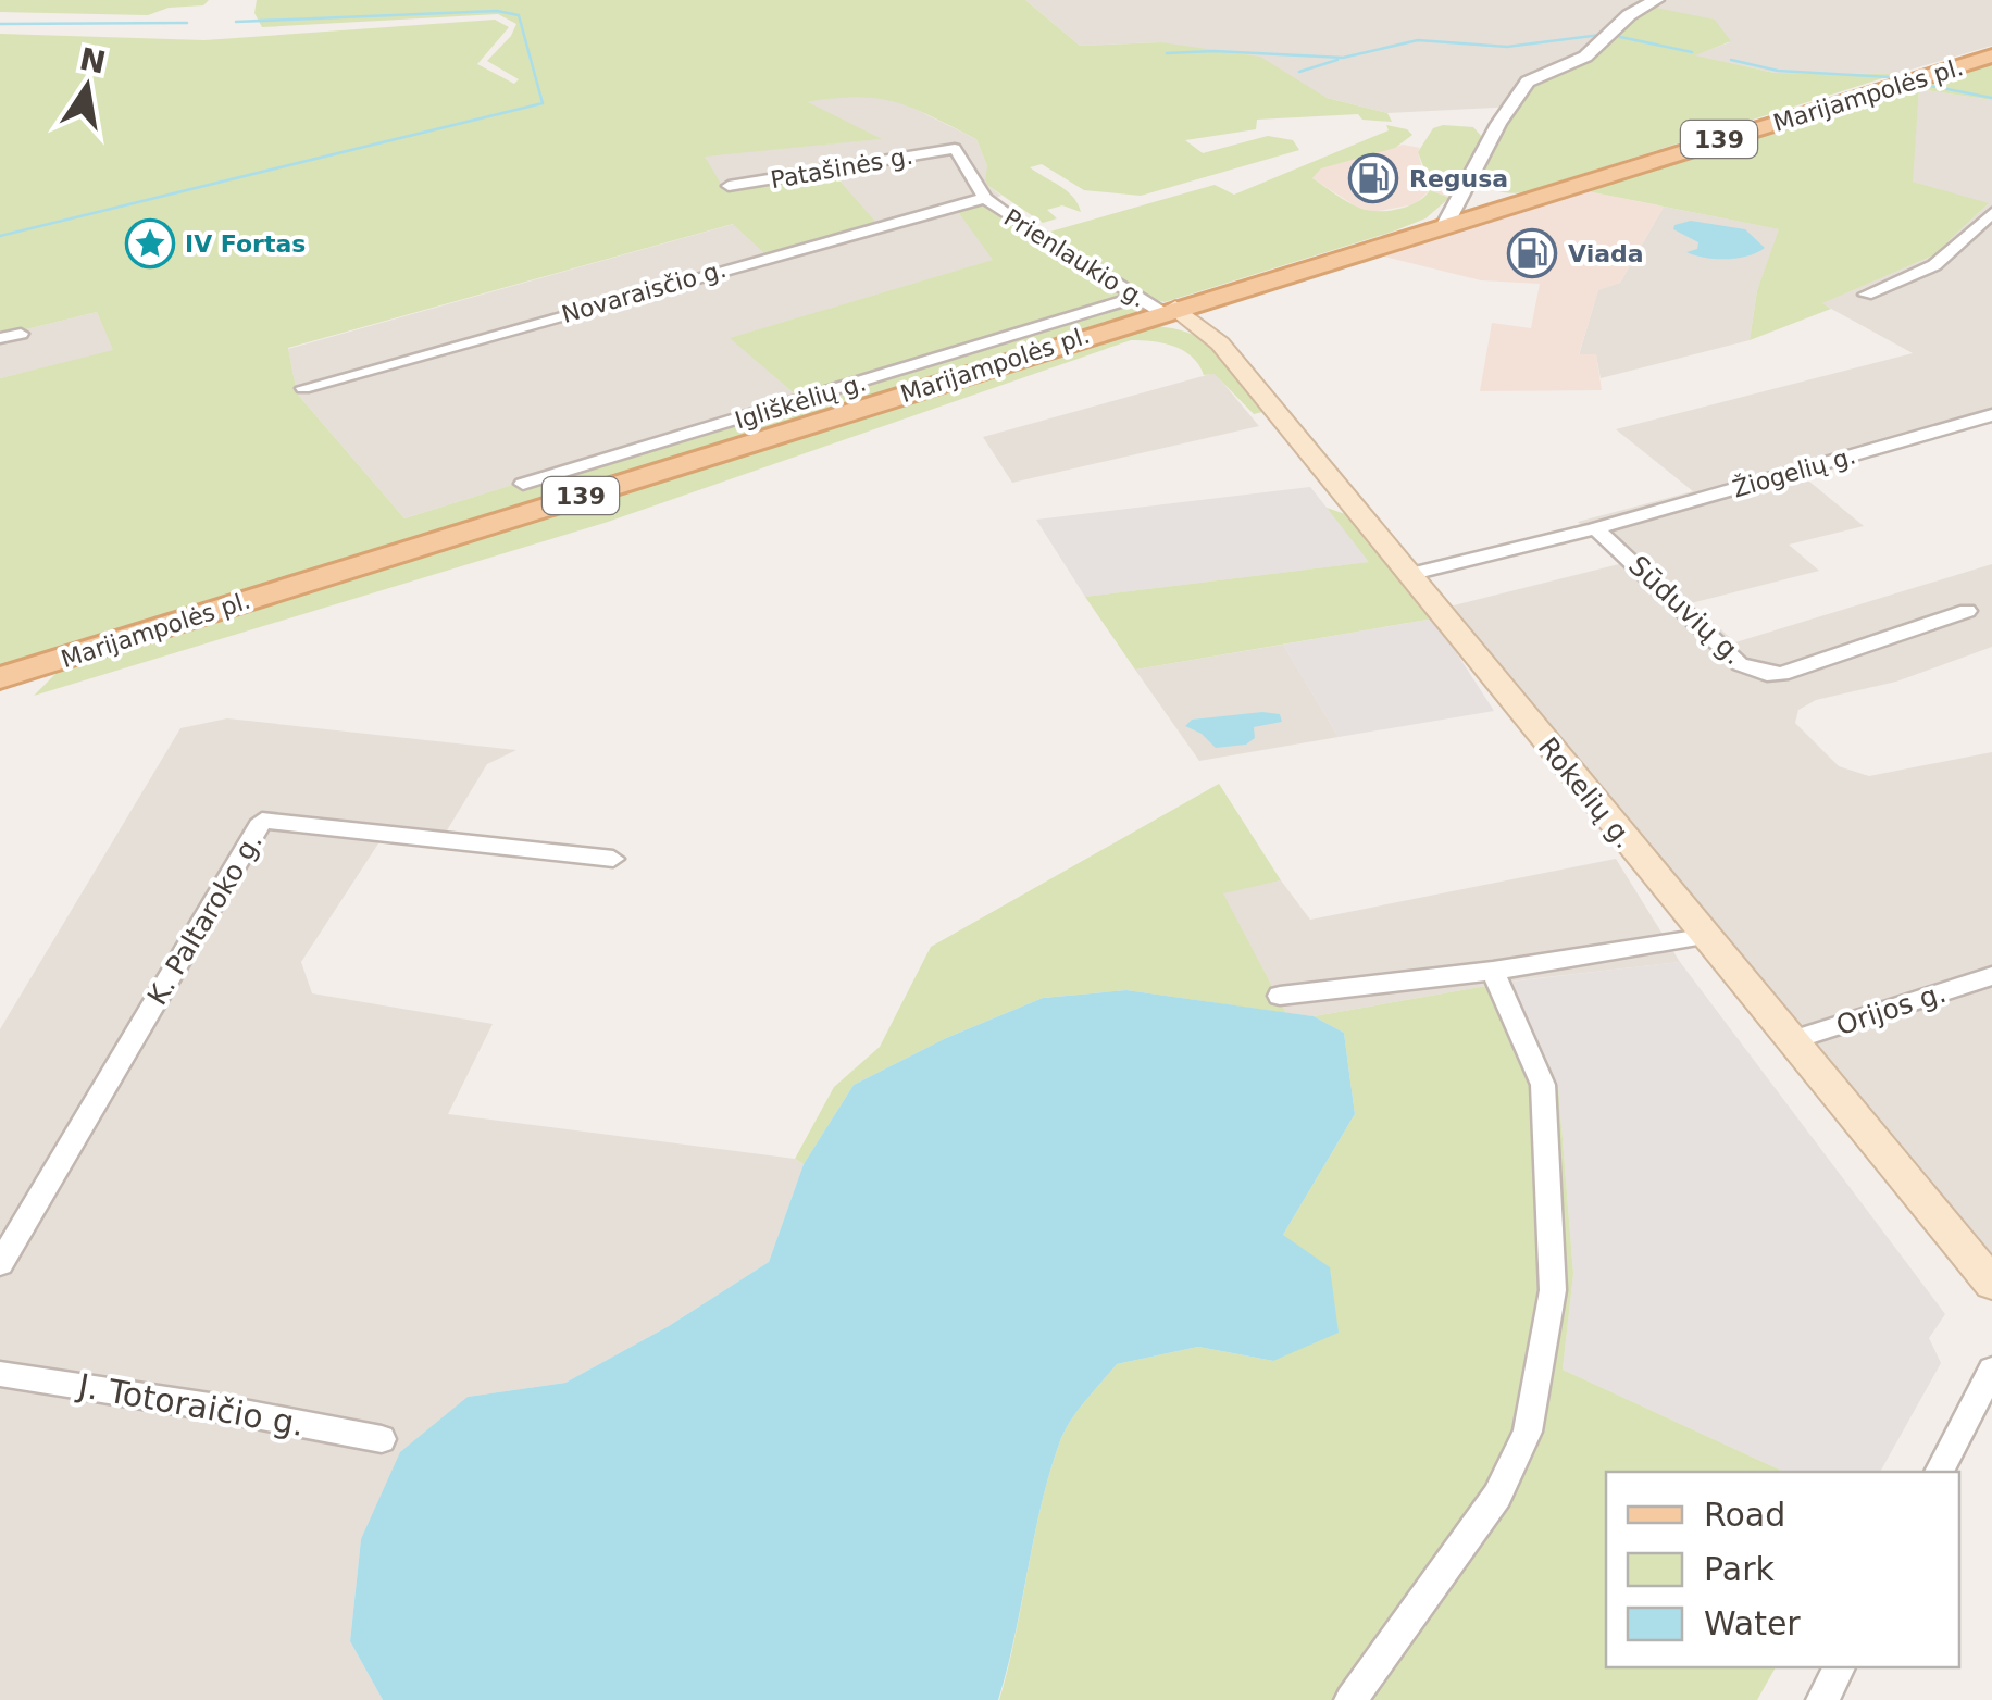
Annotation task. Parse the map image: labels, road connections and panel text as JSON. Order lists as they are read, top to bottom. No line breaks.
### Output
{"streets":{"main road":["Marijampolės pl.","139","Rokelių g."],"street":["Patašinės g.","Prienlaukio g.","Novaraisčio g.","Igliškėlių g.","Žiogelių g.","Sūduvių g.","K. Paltaroko g.","Orijos g.","J. Totoraičio g."]},"crossings":[["Marijampolės pl.","Prienlaukio g."],["Marijampolės pl.","Igliškėlių g."],["Marijampolės pl.","Rokelių g."],["Patašinės g.","Prienlaukio g."],["Prienlaukio g.","Novaraisčio g."],["Prienlaukio g.","Igliškėlių g."],["Prienlaukio g.","Rokelių g."],["Igliškėlių g.","Rokelių g."],["Žiogelių g.","Sūduvių g."],["Rokelių g.","Orijos g."]],"places":{"fuel station":["Regusa","Viada"],"place":["IV Fortas"]},"legend":["Road","Park","Water"],"north":"top"}
